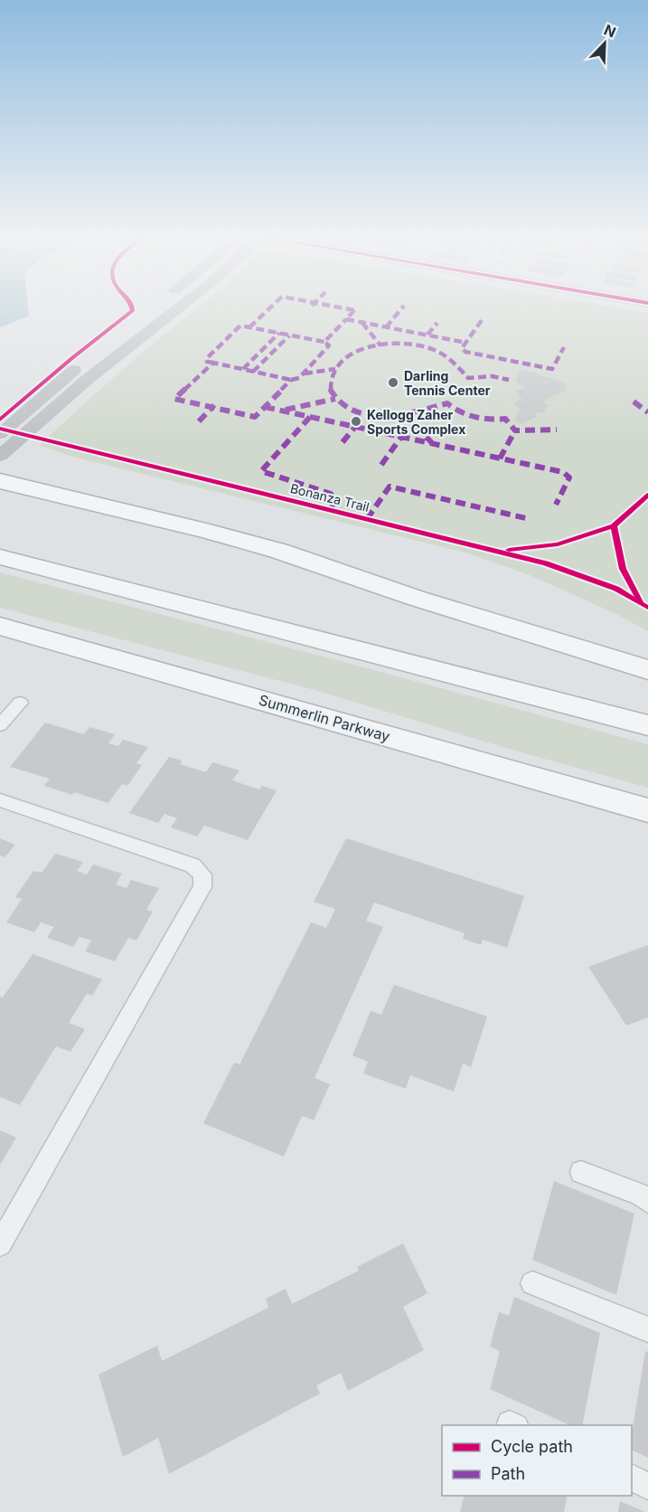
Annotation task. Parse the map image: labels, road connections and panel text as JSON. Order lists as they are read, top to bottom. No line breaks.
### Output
{"streets":{"highway":["Summerlin Parkway"],"cycle path":["Bonanza Trail"]},"places":["Darling Tennis Center","Kellogg Zaher Sports Complex"],"legend":["Cycle path","Path"],"north":"top right"}
